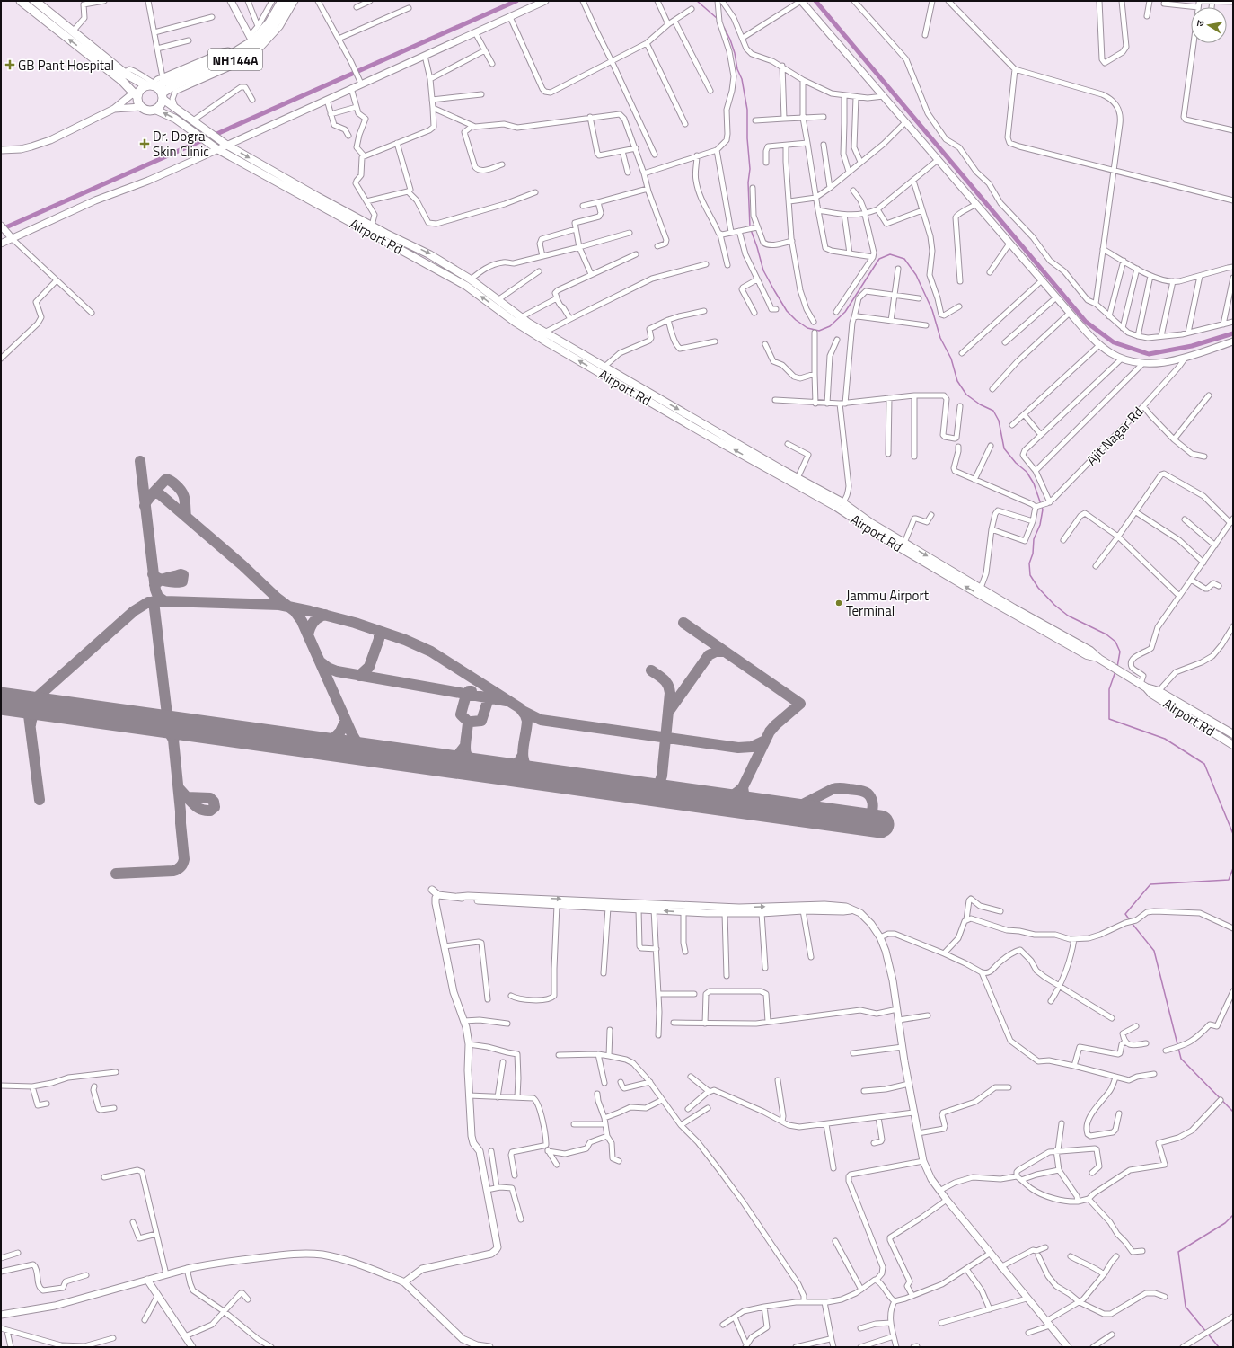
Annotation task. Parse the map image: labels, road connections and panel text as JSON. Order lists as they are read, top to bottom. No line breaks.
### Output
{"streets":{"highway":["NH144A"],"main road":["Airport Rd"],"street":["Ajit Nagar Rd"]},"crossings":[["NH144A","Airport Rd"]],"places":{"health":["GB Pant Hospital","Dr. Dogra Skin Clinic"],"other":["Jammu Airport Terminal"]},"north":"left"}
